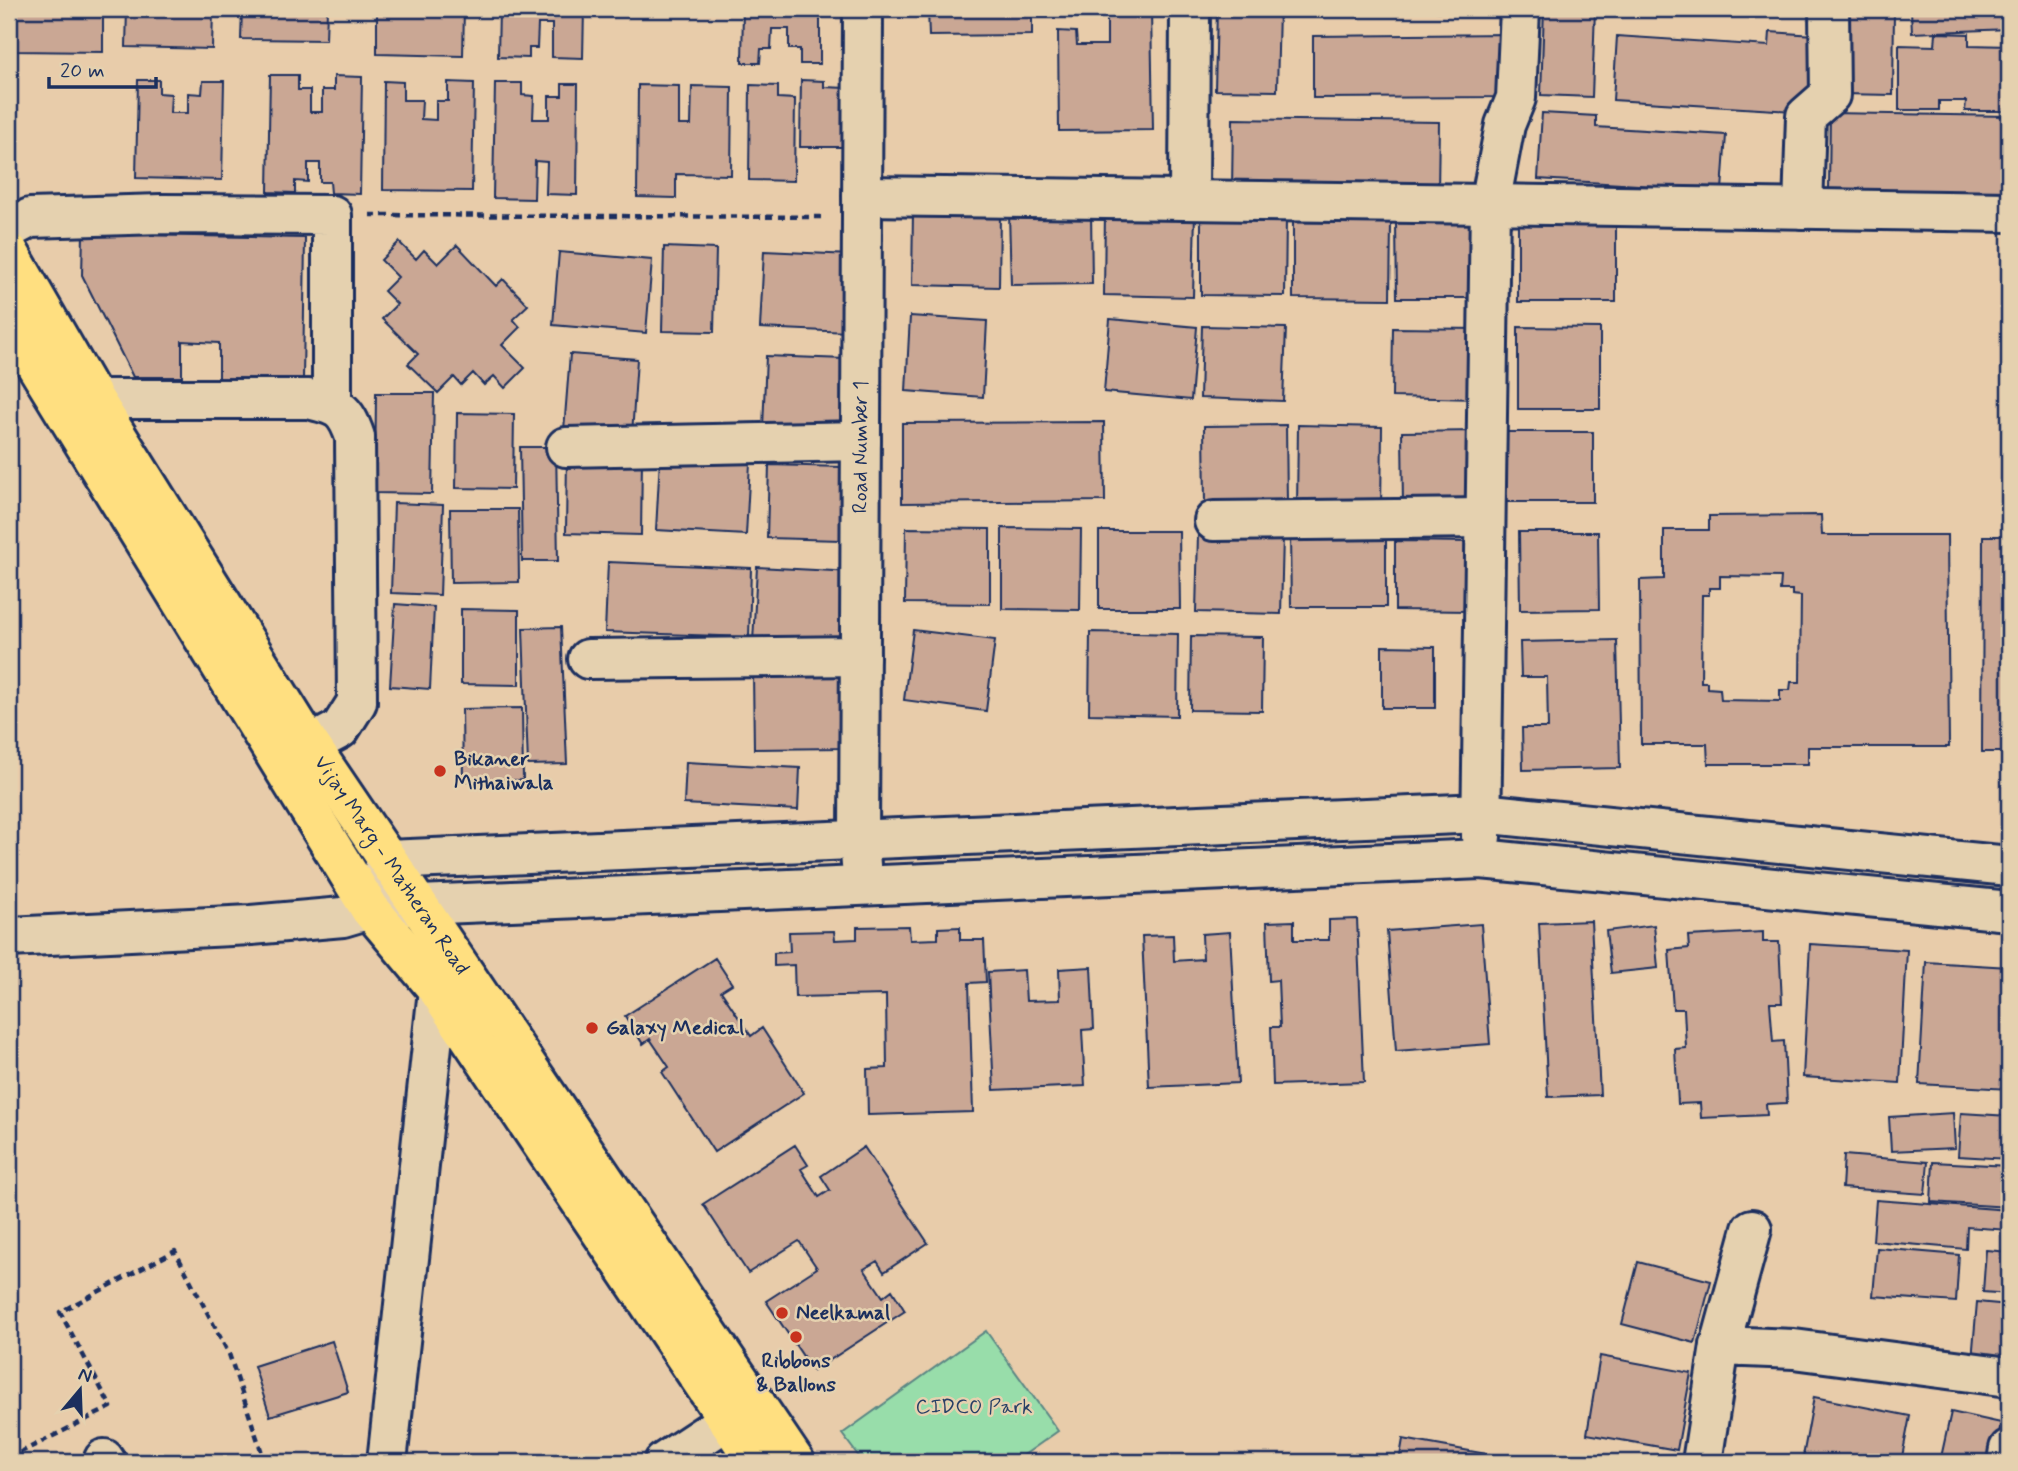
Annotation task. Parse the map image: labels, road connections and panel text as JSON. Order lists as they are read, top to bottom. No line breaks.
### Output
{"streets":{"main road":["Vijay Marg - Matheran Road"],"street":["Road Number 1"]},"parks":["CIDCO Park"],"places":["Bikaner Mithaiwala","Galaxy Medical","Neelkamal","Ribbons & Ballons"],"scale_bar":"20 m","north":"top"}
